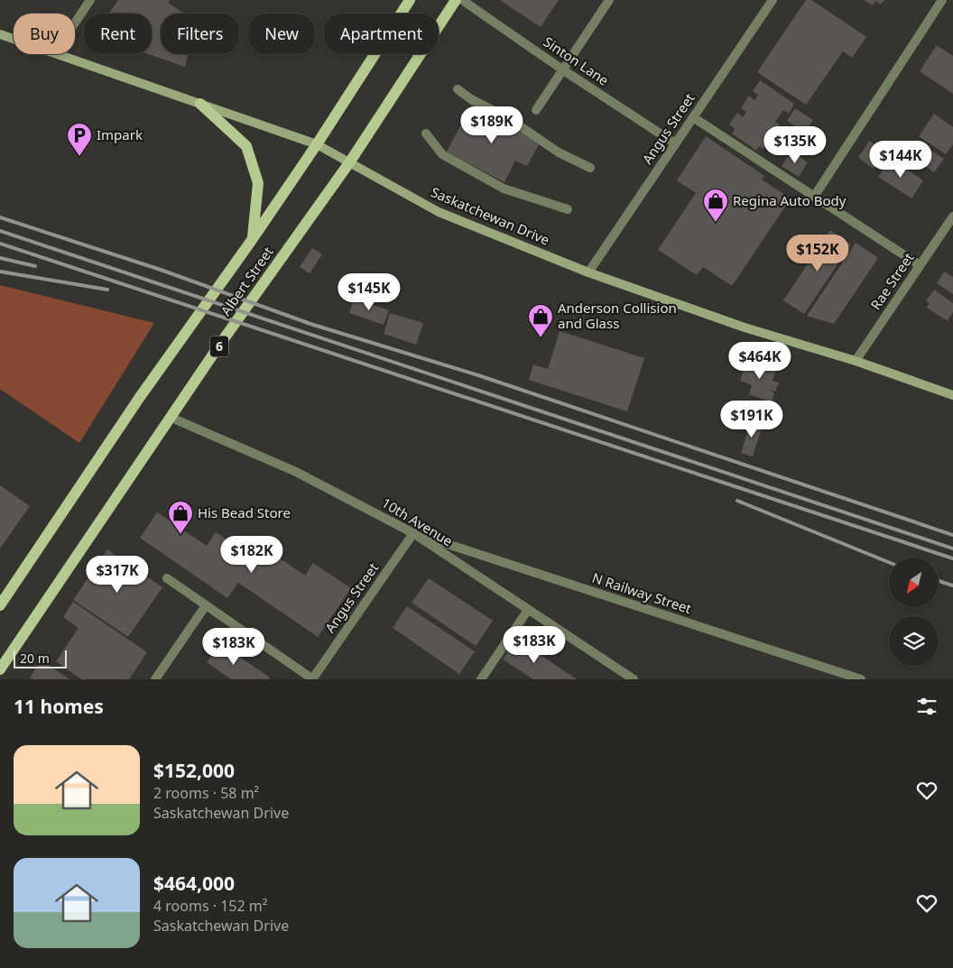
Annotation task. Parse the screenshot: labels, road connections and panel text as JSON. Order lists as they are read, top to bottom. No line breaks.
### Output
{"streets":{"main road":["Saskatchewan Drive","Albert Street","6"],"street":["Sinton Lane","Angus Street","Rae Street","10th Avenue","N Railway Street"]},"crossings":[["Sinton Lane","Angus Street"],["Angus Street","Saskatchewan Drive"],["Angus Street","10th Avenue"],["Angus Street","N Railway Street"],["Saskatchewan Drive","Albert Street"],["Saskatchewan Drive","Rae Street"],["Albert Street","10th Avenue"],["10th Avenue","N Railway Street"]],"places":{"parking":["Impark"],"shop":["Regina Auto Body","Anderson Collision and Glass","His Bead Store"]},"scale_bar":"20 m","north":"bottom left","page":{"chip":["Buy","Rent","Filters","New","Apartment"],"price":["$189K","$135K","$144K","$152K","$145K","$464K","$191K","$182K","$317K","$183K","$183K"],"scale":"20 m","heading":"11 homes","list":[{"name":"$152,000","note":"2 rooms · 58 m² · Saskatchewan Drive"},{"name":"$464,000","note":"4 rooms · 152 m² · Saskatchewan Drive"}]}}
